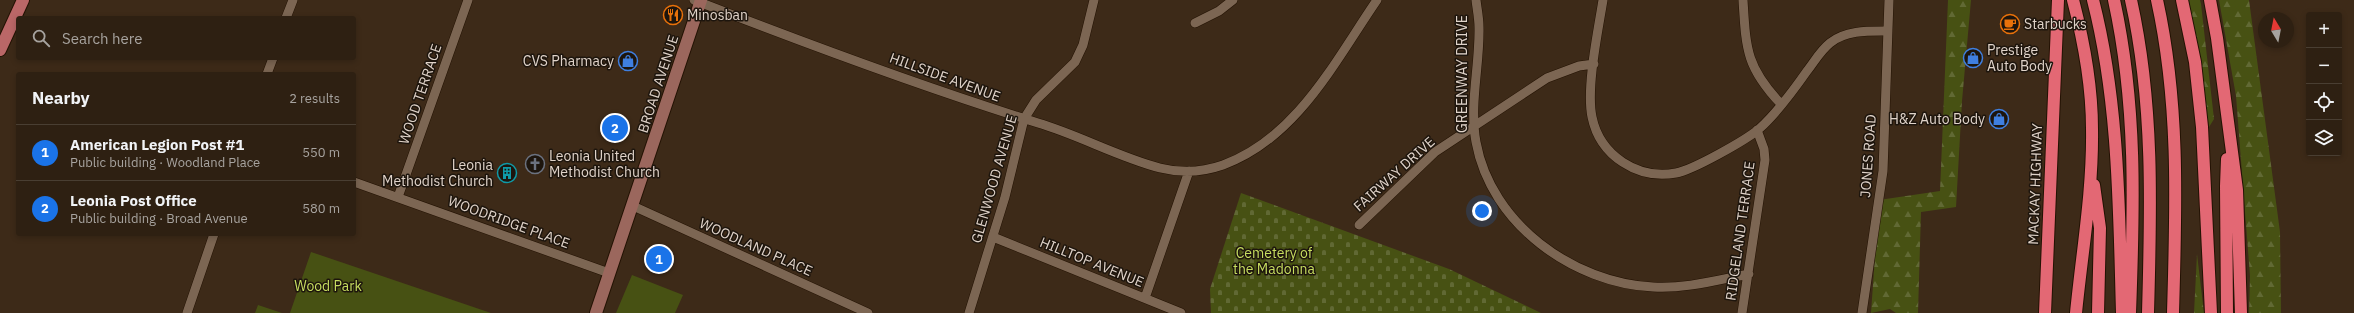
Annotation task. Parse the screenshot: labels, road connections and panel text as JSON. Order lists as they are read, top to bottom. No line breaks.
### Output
{"streets":{"highway":["MACKAY HIGHWAY"],"street":["GREENWAY DRIVE","HILLSIDE AVENUE","BROAD AVENUE","WOOD TERRACE","JONES ROAD","FAIRWAY DRIVE","GLENWOOD AVENUE","WOODRIDGE PLACE","RIDGELAND TERRACE","WOODLAND PLACE","HILLTOP AVENUE"]},"crossings":[["GREENWAY DRIVE","FAIRWAY DRIVE"],["GREENWAY DRIVE","RIDGELAND TERRACE"],["HILLSIDE AVENUE","BROAD AVENUE"],["HILLSIDE AVENUE","GLENWOOD AVENUE"],["BROAD AVENUE","WOODRIDGE PLACE"],["BROAD AVENUE","WOODLAND PLACE"],["WOOD TERRACE","WOODRIDGE PLACE"],["GLENWOOD AVENUE","HILLTOP AVENUE"]],"parks":["Cemetery of the Madonna","Wood Park"],"places":{"restaurant":["Minosban"],"cafe":["Starbucks"],"shop":["Prestige Auto Body","CVS Pharmacy","H&Z Auto Body"],"church":["Leonia United Methodist Church"],"building":["Leonia Methodist Church"]},"north":"top","page":{"map_buttons":["+","−"],"search":"Search here","heading":["Nearby","2 results"],"pins":["2","1"],"list":[{"mark":"1","name":"American Legion Post #1","note":"Public building · Woodland Place","value":"550 m"},{"mark":"2","name":"Leonia Post Office","note":"Public building · Broad Avenue","value":"580 m"}]}}
